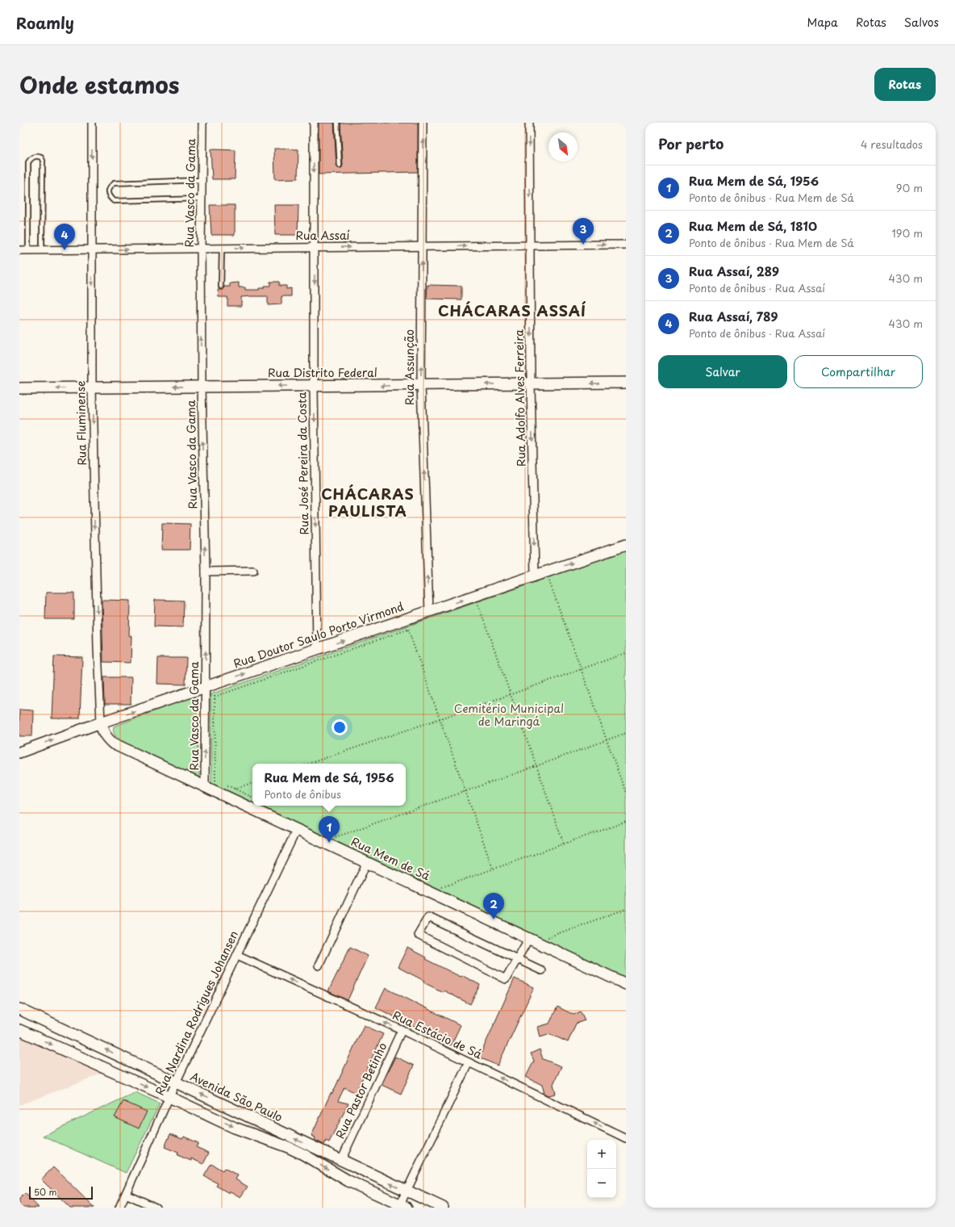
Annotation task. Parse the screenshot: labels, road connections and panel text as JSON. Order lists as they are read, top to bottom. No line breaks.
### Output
{"streets":{"street":["Rua Vasco da Gama","Rua Assaí","Rua Assunção","Rua Distrito Federal","Rua Adolfo Alves Ferreira","Rua Fluminense","Rua José Pereira da Costa","Rua Doutor Saulo Porto Virmond","Rua Mem de Sá","Rua Nardina Rodrigues Johansen","Rua Estácio de Sá","Rua Pastor Betinho","Avenida São Paulo"]},"crossings":[["Rua Vasco da Gama","Rua Assaí"],["Rua Vasco da Gama","Rua Distrito Federal"],["Rua Vasco da Gama","Rua Doutor Saulo Porto Virmond"],["Rua Vasco da Gama","Rua Mem de Sá"],["Rua Assaí","Rua Assunção"],["Rua Assaí","Rua Adolfo Alves Ferreira"],["Rua Assaí","Rua Fluminense"],["Rua Assaí","Rua José Pereira da Costa"],["Rua Assunção","Rua Distrito Federal"],["Rua Assunção","Rua Doutor Saulo Porto Virmond"],["Rua Distrito Federal","Rua Adolfo Alves Ferreira"],["Rua Distrito Federal","Rua Fluminense"],["Rua Distrito Federal","Rua José Pereira da Costa"],["Rua Adolfo Alves Ferreira","Rua Doutor Saulo Porto Virmond"],["Rua Fluminense","Rua Doutor Saulo Porto Virmond"],["Rua Fluminense","Rua Mem de Sá"],["Rua José Pereira da Costa","Rua Doutor Saulo Porto Virmond"],["Rua Doutor Saulo Porto Virmond","Rua Mem de Sá"],["Rua Mem de Sá","Rua Nardina Rodrigues Johansen"],["Rua Nardina Rodrigues Johansen","Rua Estácio de Sá"],["Rua Nardina Rodrigues Johansen","Avenida São Paulo"],["Rua Estácio de Sá","Rua Pastor Betinho"],["Rua Pastor Betinho","Avenida São Paulo"]],"one_way":["Rua Vasco da Gama","Rua Assaí","Rua Assunção","Rua Distrito Federal","Rua Adolfo Alves Ferreira","Rua Fluminense","Rua José Pereira da Costa","Rua Doutor Saulo Porto Virmond","Rua Estácio de Sá"],"districts":["CHÁCARAS ASSAÍ","CHÁCARAS PAULISTA"],"parks":["Cemitério Municipal de Maringá"],"scale_bar":"50 m","north":"bottom right","page":{"header":"Roamly","nav":["Mapa","Rotas","Salvos"],"title":"Onde estamos","buttons":["Rotas",["Salvar","Compartilhar"]],"heading":["Por perto","4 resultados"],"list":[{"mark":"1","name":"Rua Mem de Sá, 1956","note":"Ponto de ônibus · Rua Mem de Sá","value":"90 m"},{"mark":"2","name":"Rua Mem de Sá, 1810","note":"Ponto de ônibus · Rua Mem de Sá","value":"190 m"},{"mark":"3","name":"Rua Assaí, 289","note":"Ponto de ônibus · Rua Assaí","value":"430 m"},{"mark":"4","name":"Rua Assaí, 789","note":"Ponto de ônibus · Rua Assaí","value":"430 m"}],"pins":["3","4","1","2"],"popup":["Rua Mem de Sá, 1956","Ponto de ônibus"],"map_buttons":["+","−"],"scale":"50 m"}}
